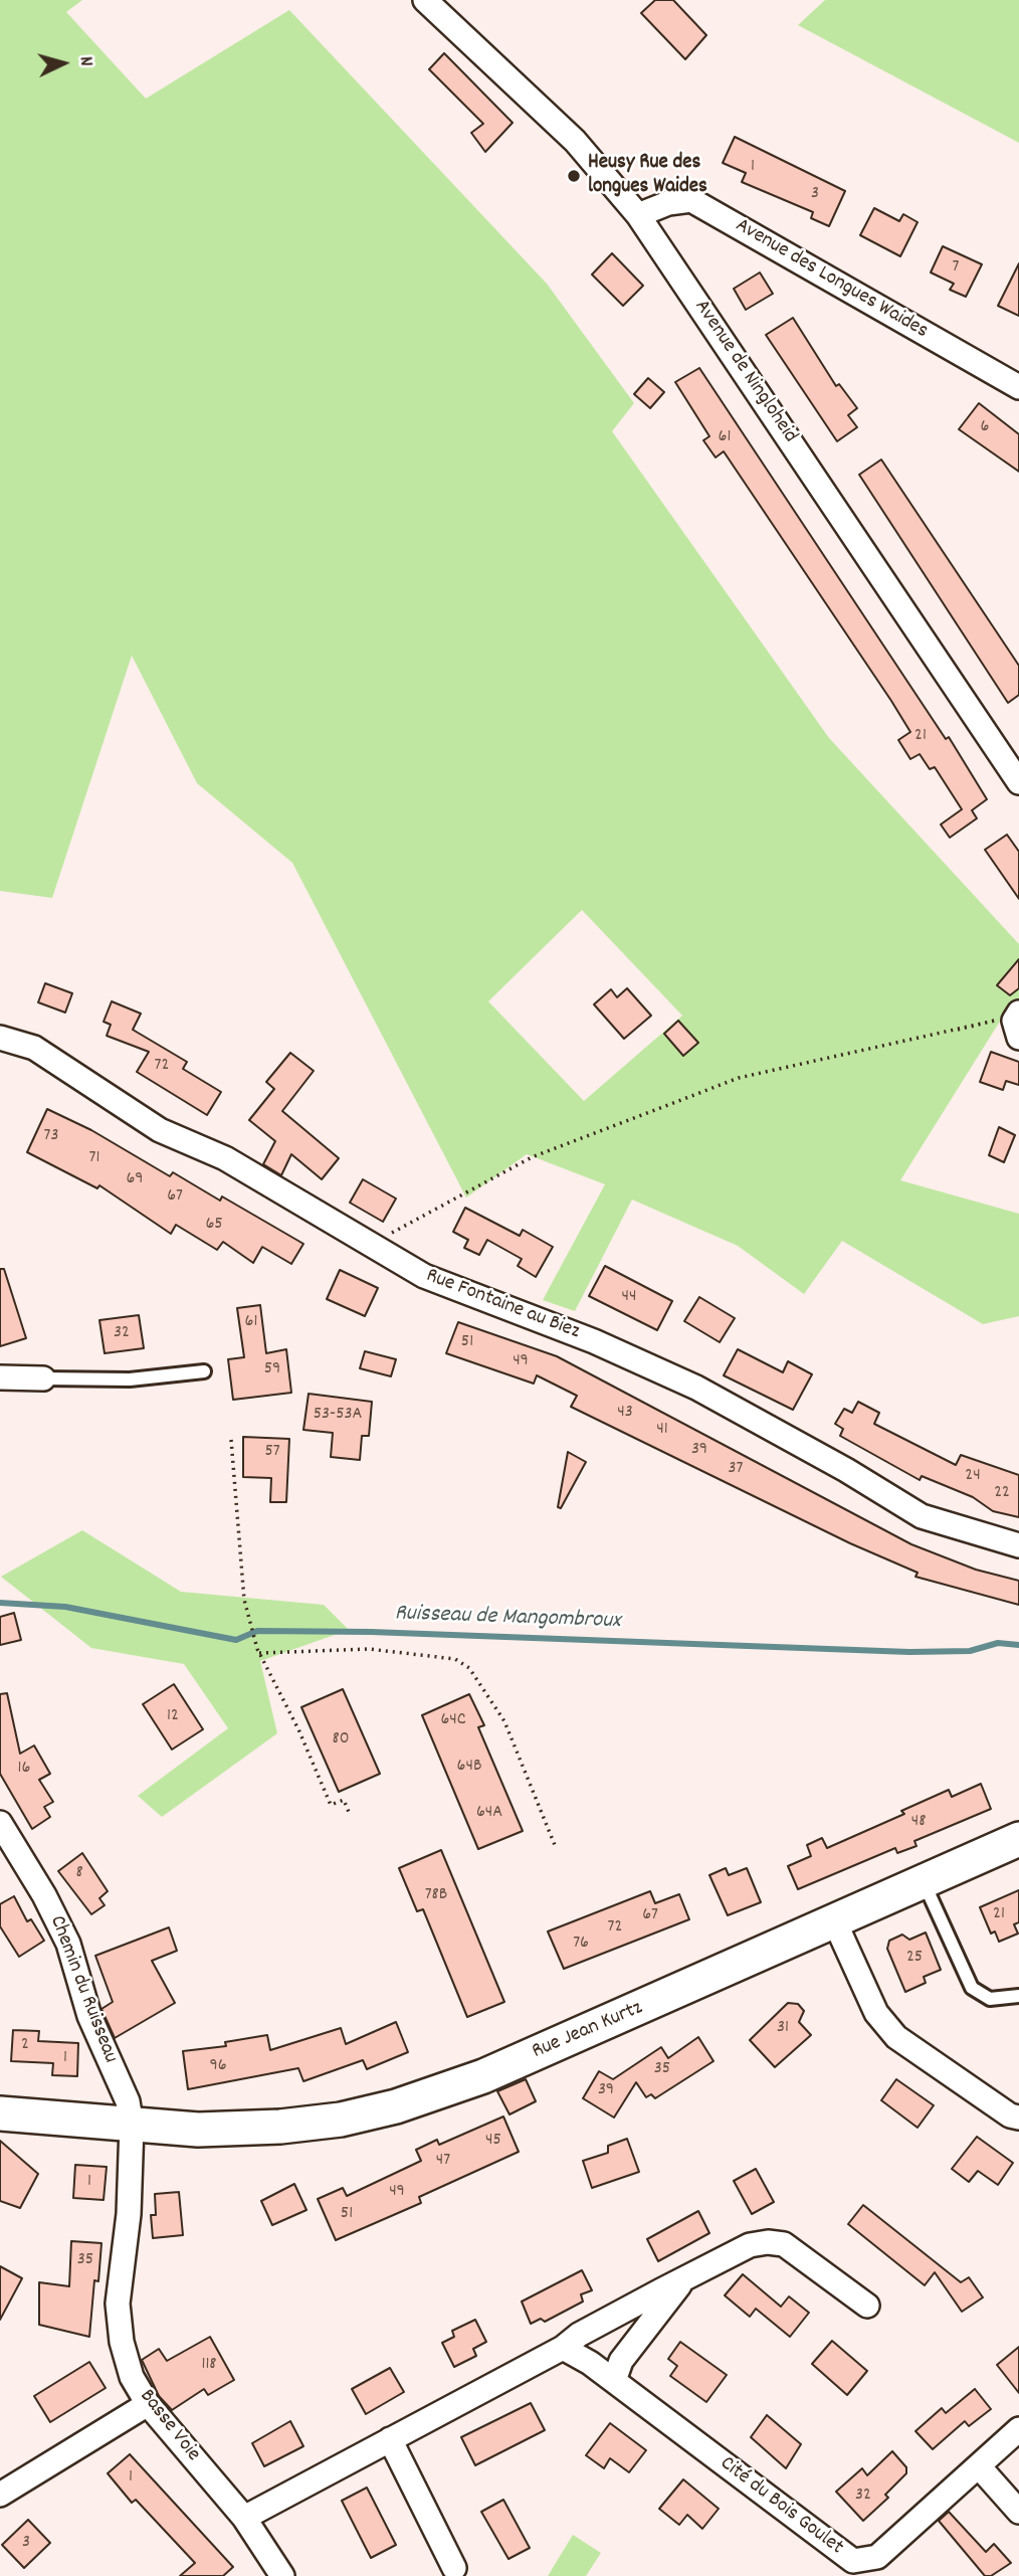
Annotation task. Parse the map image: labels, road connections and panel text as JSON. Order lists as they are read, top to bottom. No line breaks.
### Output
{"streets":{"main road":["Rue Jean Kurtz"],"street":["Avenue des Longues Waides","Avenue de Ningloheid","Rue Fontaine au Biez","Chemin du Ruisseau","Basse Voie","Cité du Bois Goulet"]},"crossings":[["Avenue des Longues Waides","Avenue de Ningloheid"],["Chemin du Ruisseau","Rue Jean Kurtz"],["Chemin du Ruisseau","Basse Voie"],["Rue Jean Kurtz","Basse Voie"]],"water":["Ruisseau de Mangombroux"],"places":["Heusy Rue des longues Waides"],"house_numbers":["1","3","7","6","61","21","72","73","71","69","67","65","44","61","32","51","49","59","43","53-53A","41","39","57","37","24","22","12","64C","80","64B","16","64A","48","8","78B","21","67","72","76","25","31","2","1","96","35","39","45","47","1","49","51","35","118","1","32","3"],"north":"right"}
